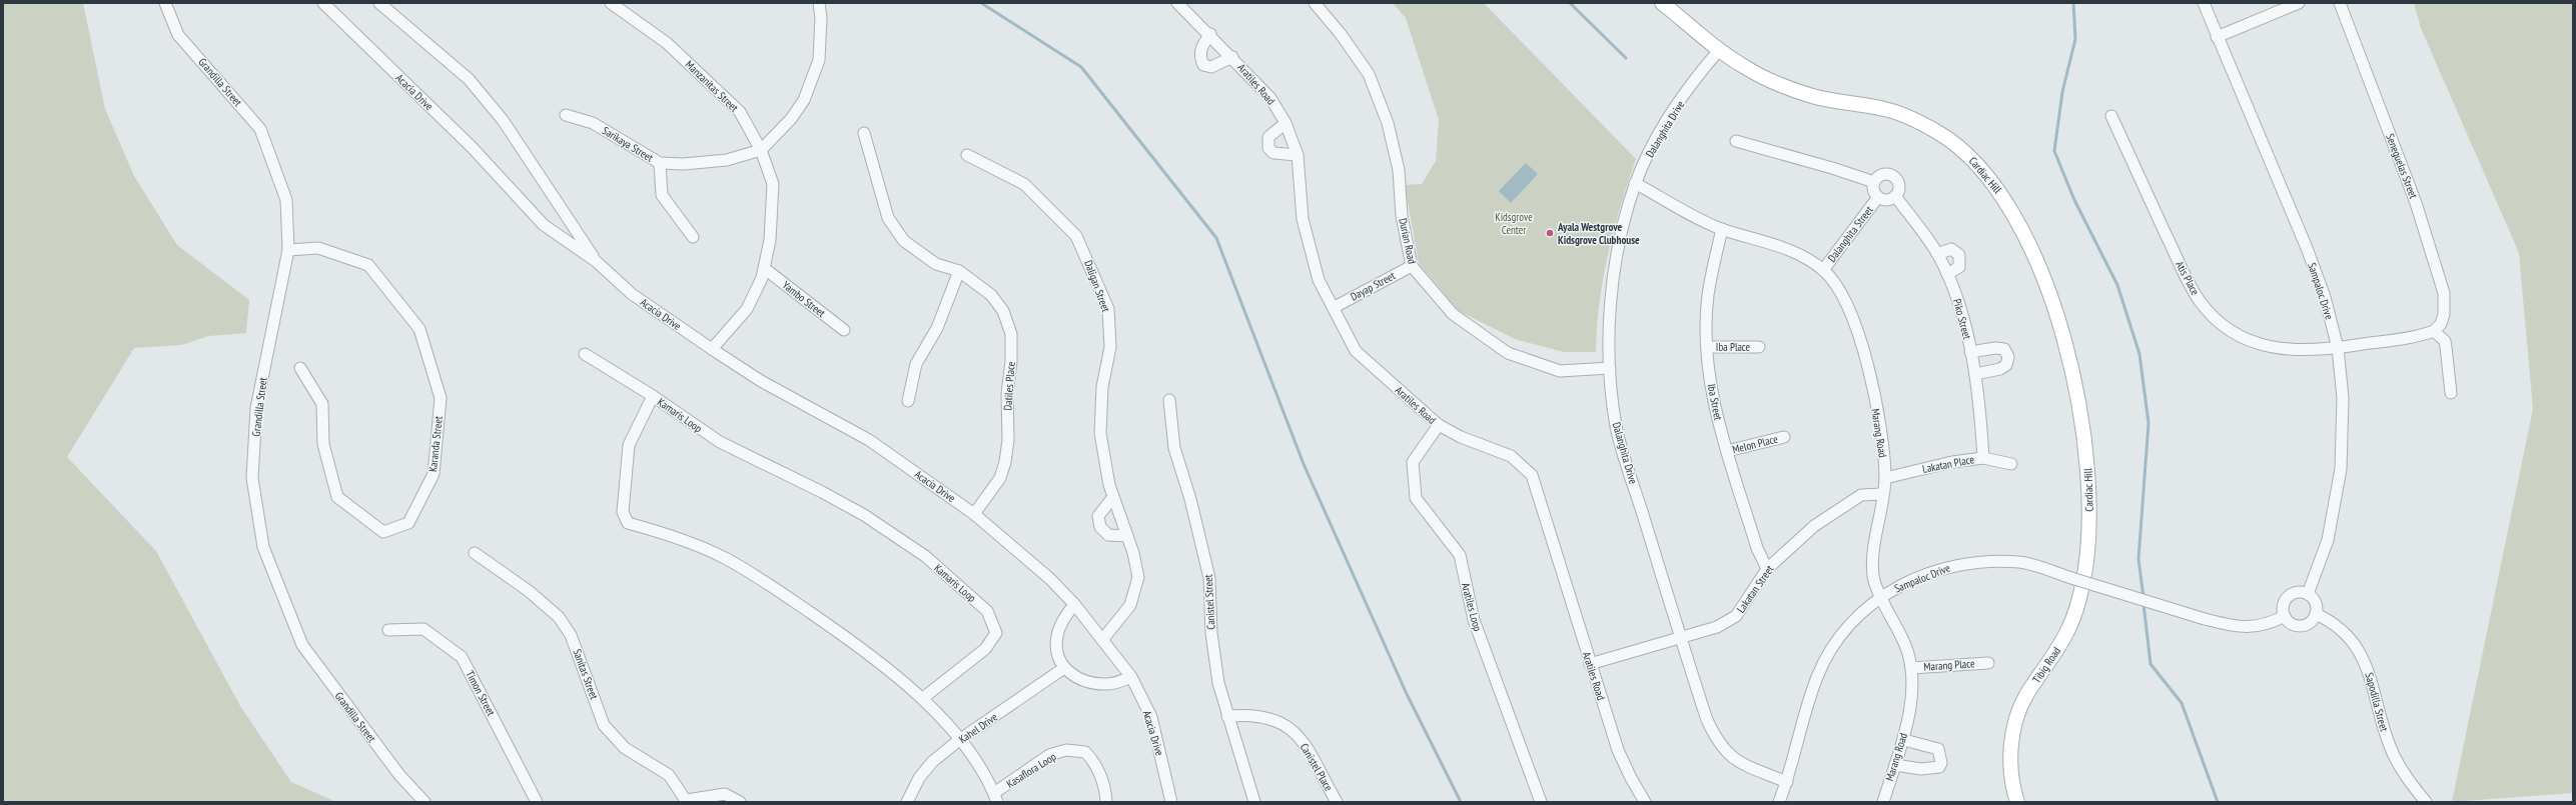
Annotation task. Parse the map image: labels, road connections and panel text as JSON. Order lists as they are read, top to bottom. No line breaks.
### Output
{"streets":{"main road":["Cardiac Hill","Tibig Road"],"street":["Grandilla Street","Aratiles Road","Manzanitas Street","Acacia Drive","Dalanghita Drive","Sarikaya Street","Seneguelas Street","Dalanghita Street","Durian Road","Atis Place","Daligan Street","Dayap Street","Sampaloc Drive","Yambo Street","Piko Street","Iba Place","Datiles Place","Iba Street","Kamaris Loop","Marang Road","Karanda Street","Melon Place","Lakatan Place","Lakatan Street","Canistel Street","Aratiles Loop","Marang Place","Sanitas Street","Timon Street","Sapodilla Street","Kahel Drive","Canistel Place","Kasaflora Loop"]},"crossings":[["Grandilla Street","Karanda Street"],["Aratiles Road","Dayap Street"],["Aratiles Road","Lakatan Street"],["Aratiles Road","Aratiles Loop"],["Manzanitas Street","Acacia Drive"],["Manzanitas Street","Sarikaya Street"],["Manzanitas Street","Yambo Street"],["Acacia Drive","Daligan Street"],["Acacia Drive","Datiles Place"],["Dalanghita Drive","Cardiac Hill"],["Dalanghita Drive","Durian Road"],["Dalanghita Drive","Sampaloc Drive"],["Dalanghita Drive","Marang Road"],["Dalanghita Drive","Lakatan Street"],["Seneguelas Street","Atis Place"],["Cardiac Hill","Tibig Road"],["Dalanghita Street","Piko Street"],["Dalanghita Street","Marang Road"],["Durian Road","Dayap Street"],["Atis Place","Sampaloc Drive"],["Sampaloc Drive","Marang Road"],["Sampaloc Drive","Sapodilla Street"],["Piko Street","Lakatan Place"],["Iba Place","Iba Street"],["Iba Street","Marang Road"],["Iba Street","Melon Place"],["Iba Street","Lakatan Street"],["Kamaris Loop","Kahel Drive"],["Kamaris Loop","Kasaflora Loop"],["Marang Road","Lakatan Place"],["Marang Road","Lakatan Street"],["Marang Road","Marang Place"],["Canistel Street","Canistel Place"],["Kahel Drive","Kasaflora Loop"]],"parks":["Kidsgrove Center"],"places":["Ayala Westgrove Kidsgrove Clubhouse"]}
